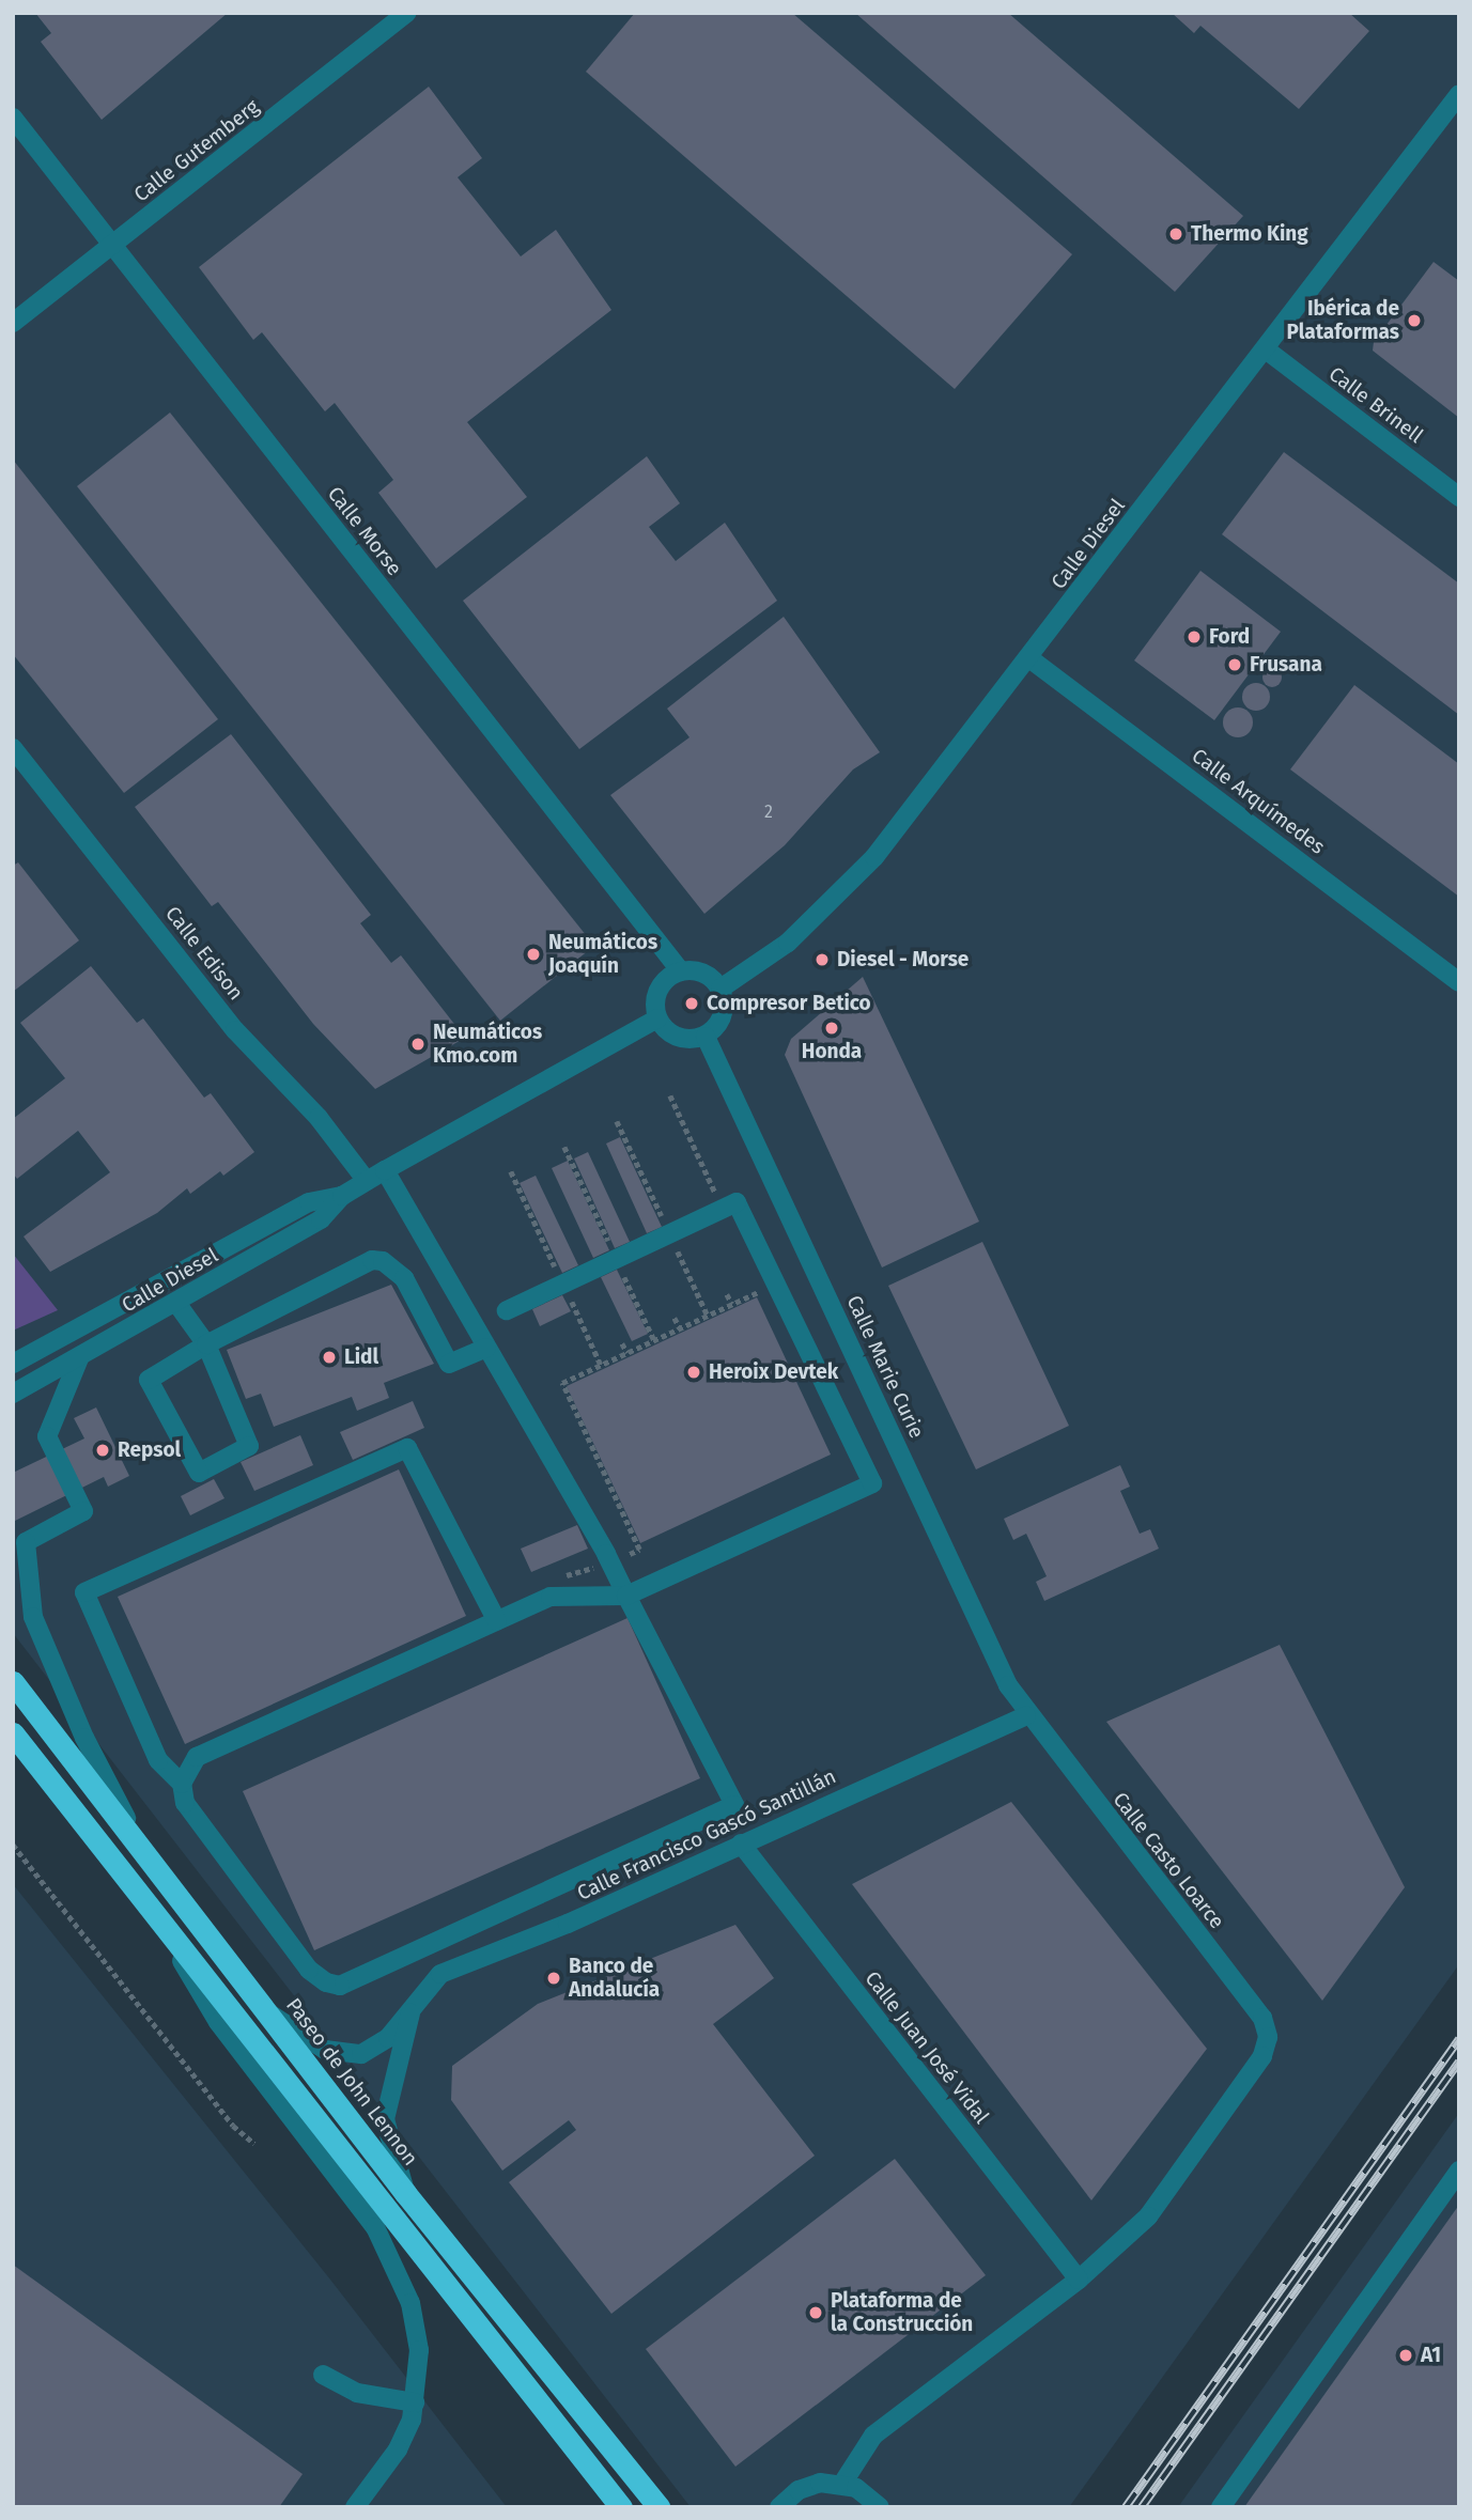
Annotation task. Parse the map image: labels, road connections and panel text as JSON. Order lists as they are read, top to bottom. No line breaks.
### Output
{"streets":{"highway":["Paseo de John Lennon"],"street":["Calle Gutemberg","Calle Brinell","Calle Morse","Calle Diesel","Calle Arquímedes","Calle Edison","Calle Marie Curie","Calle Francisco Gascó Santillán","Calle Casto Loarce","Calle Juan José Vidal"]},"crossings":[["Calle Gutemberg","Calle Morse"],["Calle Brinell","Calle Diesel"],["Calle Morse","Calle Diesel"],["Calle Morse","Calle Marie Curie"],["Calle Diesel","Calle Arquímedes"],["Calle Diesel","Calle Edison"],["Calle Diesel","Calle Marie Curie"],["Calle Marie Curie","Calle Francisco Gascó Santillán"],["Calle Marie Curie","Calle Casto Loarce"],["Calle Francisco Gascó Santillán","Calle Casto Loarce"],["Calle Francisco Gascó Santillán","Calle Juan José Vidal"],["Calle Francisco Gascó Santillán","Paseo de John Lennon"],["Calle Casto Loarce","Calle Juan José Vidal"]],"places":["Thermo King","Ibérica de Plataformas","Ford","Frusana","Neumáticos Joaquín","Diesel - Morse","Compresor Betico","Honda","Neumáticos Kmo.com","Lidl","Heroix Devtek","Repsol","Banco de Andalucía","Plataforma de la Construcción","A1"],"house_numbers":["2"]}
